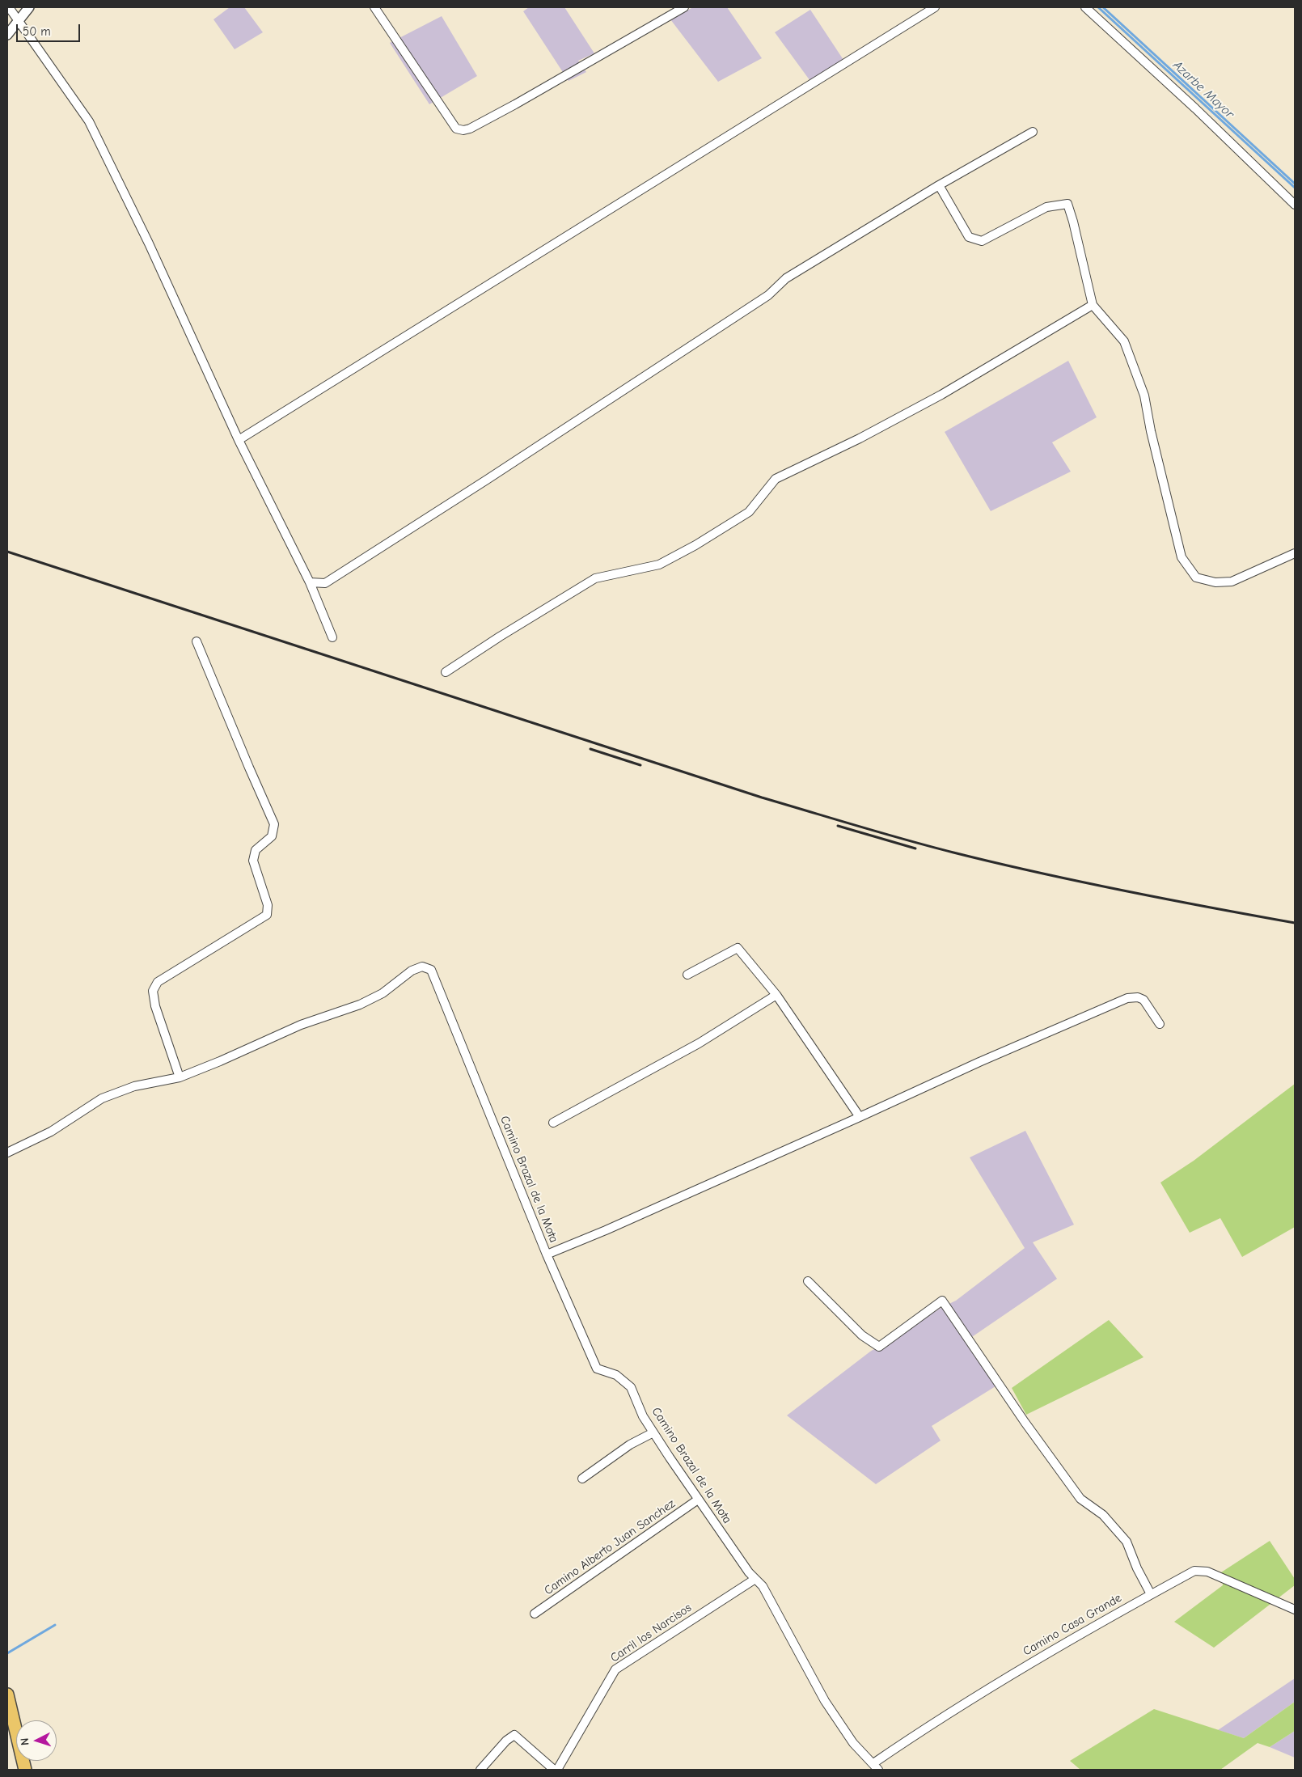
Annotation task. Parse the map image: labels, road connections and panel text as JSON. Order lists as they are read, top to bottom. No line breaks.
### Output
{"streets":{"street":["Camino Brazal de la Mota","Camino Alberto Juan Sanchez","Camino Casa Grande","Carril los Narcisos"]},"crossings":[["Camino Brazal de la Mota","Camino Alberto Juan Sanchez"],["Camino Brazal de la Mota","Camino Casa Grande"],["Camino Brazal de la Mota","Carril los Narcisos"]],"water":["Azarbe Mayor"],"scale_bar":"50 m","north":"left"}
